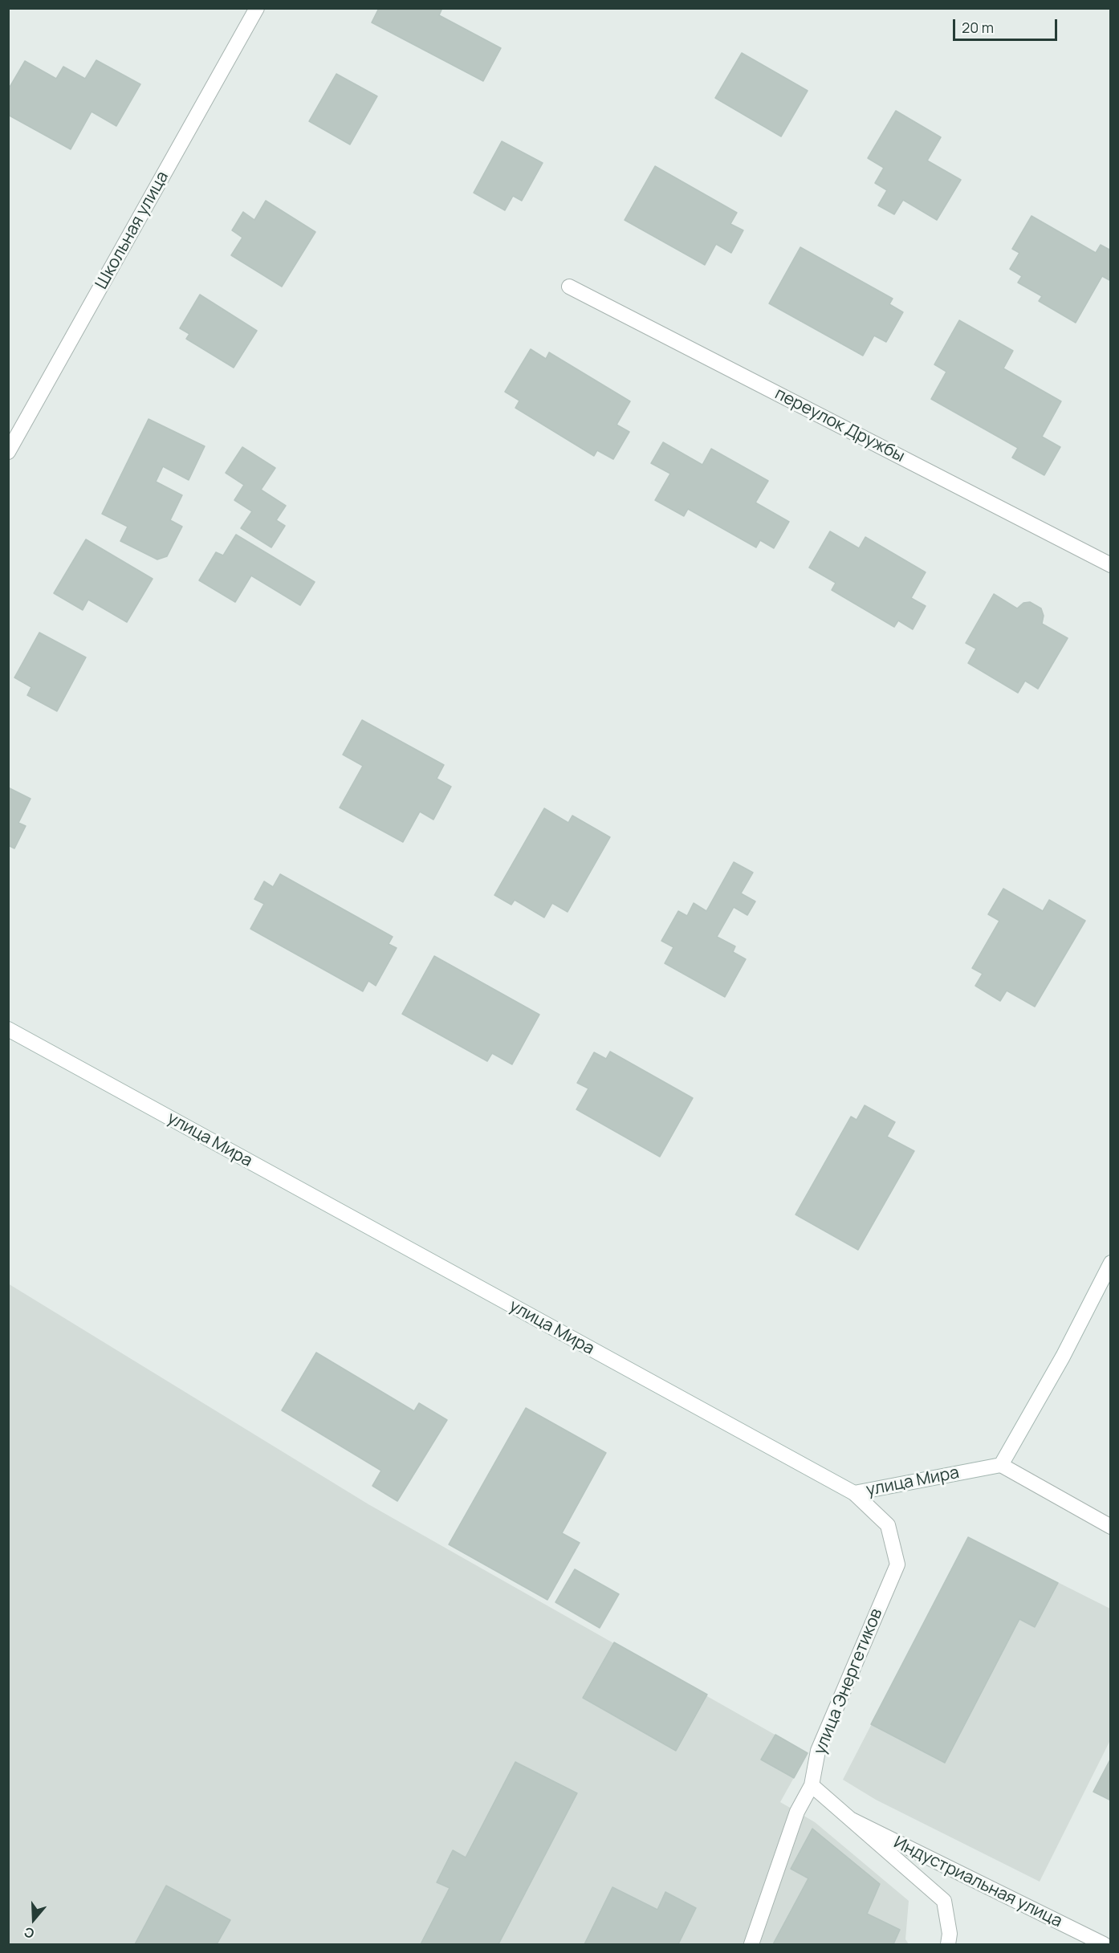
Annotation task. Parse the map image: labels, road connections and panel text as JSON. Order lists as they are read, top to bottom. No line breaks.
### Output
{"streets":{"street":["Школьная улица","переулок Дружбы","улица Мира","улица Энергетиков","Индустриальная улица"]},"crossings":[["улица Мира","улица Энергетиков"]],"scale_bar":"20 m","north":"bottom"}
